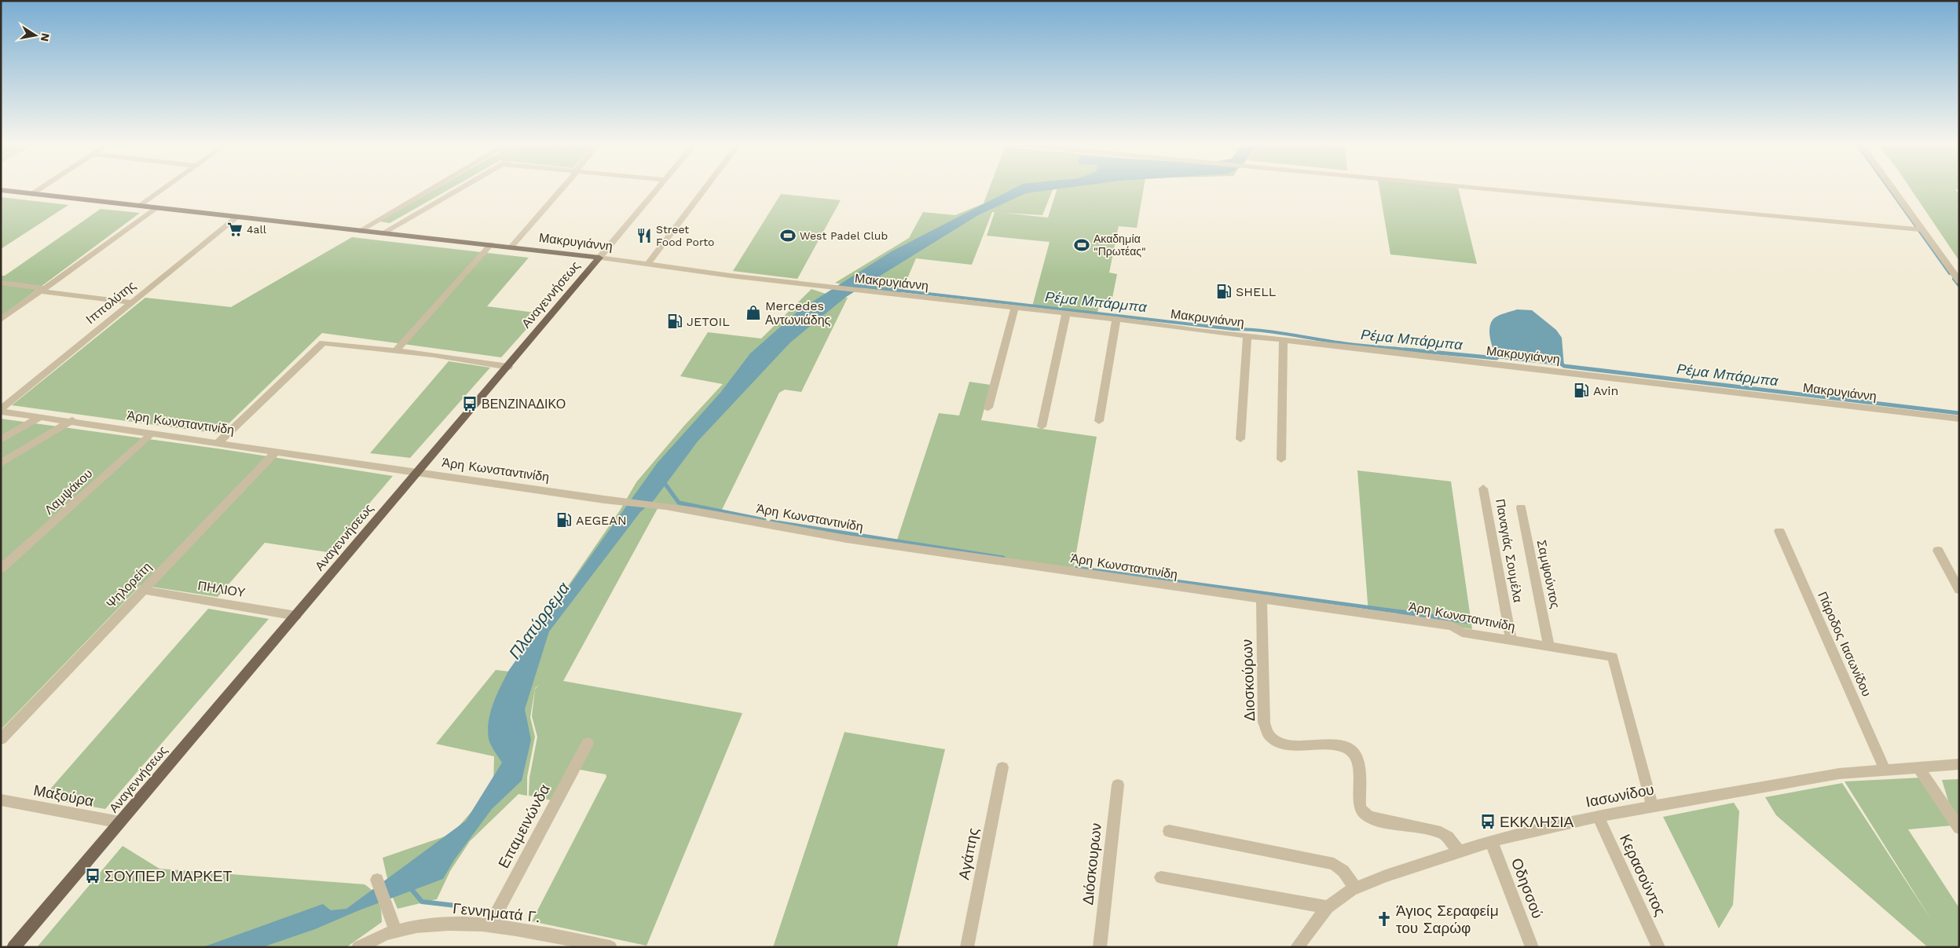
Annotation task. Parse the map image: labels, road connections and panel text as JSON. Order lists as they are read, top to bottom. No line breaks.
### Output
{"streets":{"main road":["Μακρυγιάννη","Αναγεννήσεως"],"street":["Ιππολύτης","Άρη Κωνσταντινίδη","Λαμψάκου","Παναγιάς Σουμέλα","Σαμψούντος","Ψηλορείτη","ΠΗΛΙΟΥ","Πάροδος Ιασωνίδου","Διοσκούρων","Μαξούρα","Ιασωνίδου","Επαμεινώνδα","Αγάπης","Διόσκουρων","Κερασούντος","Οδησσού","Γεννηματά Γ."]},"crossings":[["Μακρυγιάννη","Αναγεννήσεως"],["Μακρυγιάννη","Ιππολύτης"],["Αναγεννήσεως","Άρη Κωνσταντινίδη"],["Αναγεννήσεως","ΠΗΛΙΟΥ"],["Αναγεννήσεως","Μαξούρα"],["Ιππολύτης","Άρη Κωνσταντινίδη"],["Άρη Κωνσταντινίδη","Λαμψάκου"],["Άρη Κωνσταντινίδη","Παναγιάς Σουμέλα"],["Άρη Κωνσταντινίδη","Σαμψούντος"],["Άρη Κωνσταντινίδη","Ψηλορείτη"],["Άρη Κωνσταντινίδη","Διοσκούρων"],["Άρη Κωνσταντινίδη","Ιασωνίδου"],["Ψηλορείτη","ΠΗΛΙΟΥ"],["Πάροδος Ιασωνίδου","Ιασωνίδου"],["Διοσκούρων","Ιασωνίδου"],["Ιασωνίδου","Κερασούντος"],["Ιασωνίδου","Οδησσού"],["Επαμεινώνδα","Γεννηματά Γ."]],"water":["Ρέμα Μπάρμπα","Πλατύρρεμα"],"places":{"supermarket":["4all"],"restaurant":["Street Food Porto"],"sports":["West Padel Club","Ακαδημία \"Πρωτέας\""],"fuel station":["SHELL","JETOIL","Avin","AEGEAN"],"shop":["Mercedes Αντωνιάδης"],"bus stop":["ΒΕΝΖΙΝΑΔΙΚΟ","ΕΚΚΛΗΣΙΑ","ΣΟΥΠΕΡ ΜΑΡΚΕΤ"],"church":["Άγιος Σεραφείμ του Σαρώφ"]},"north":"right"}
